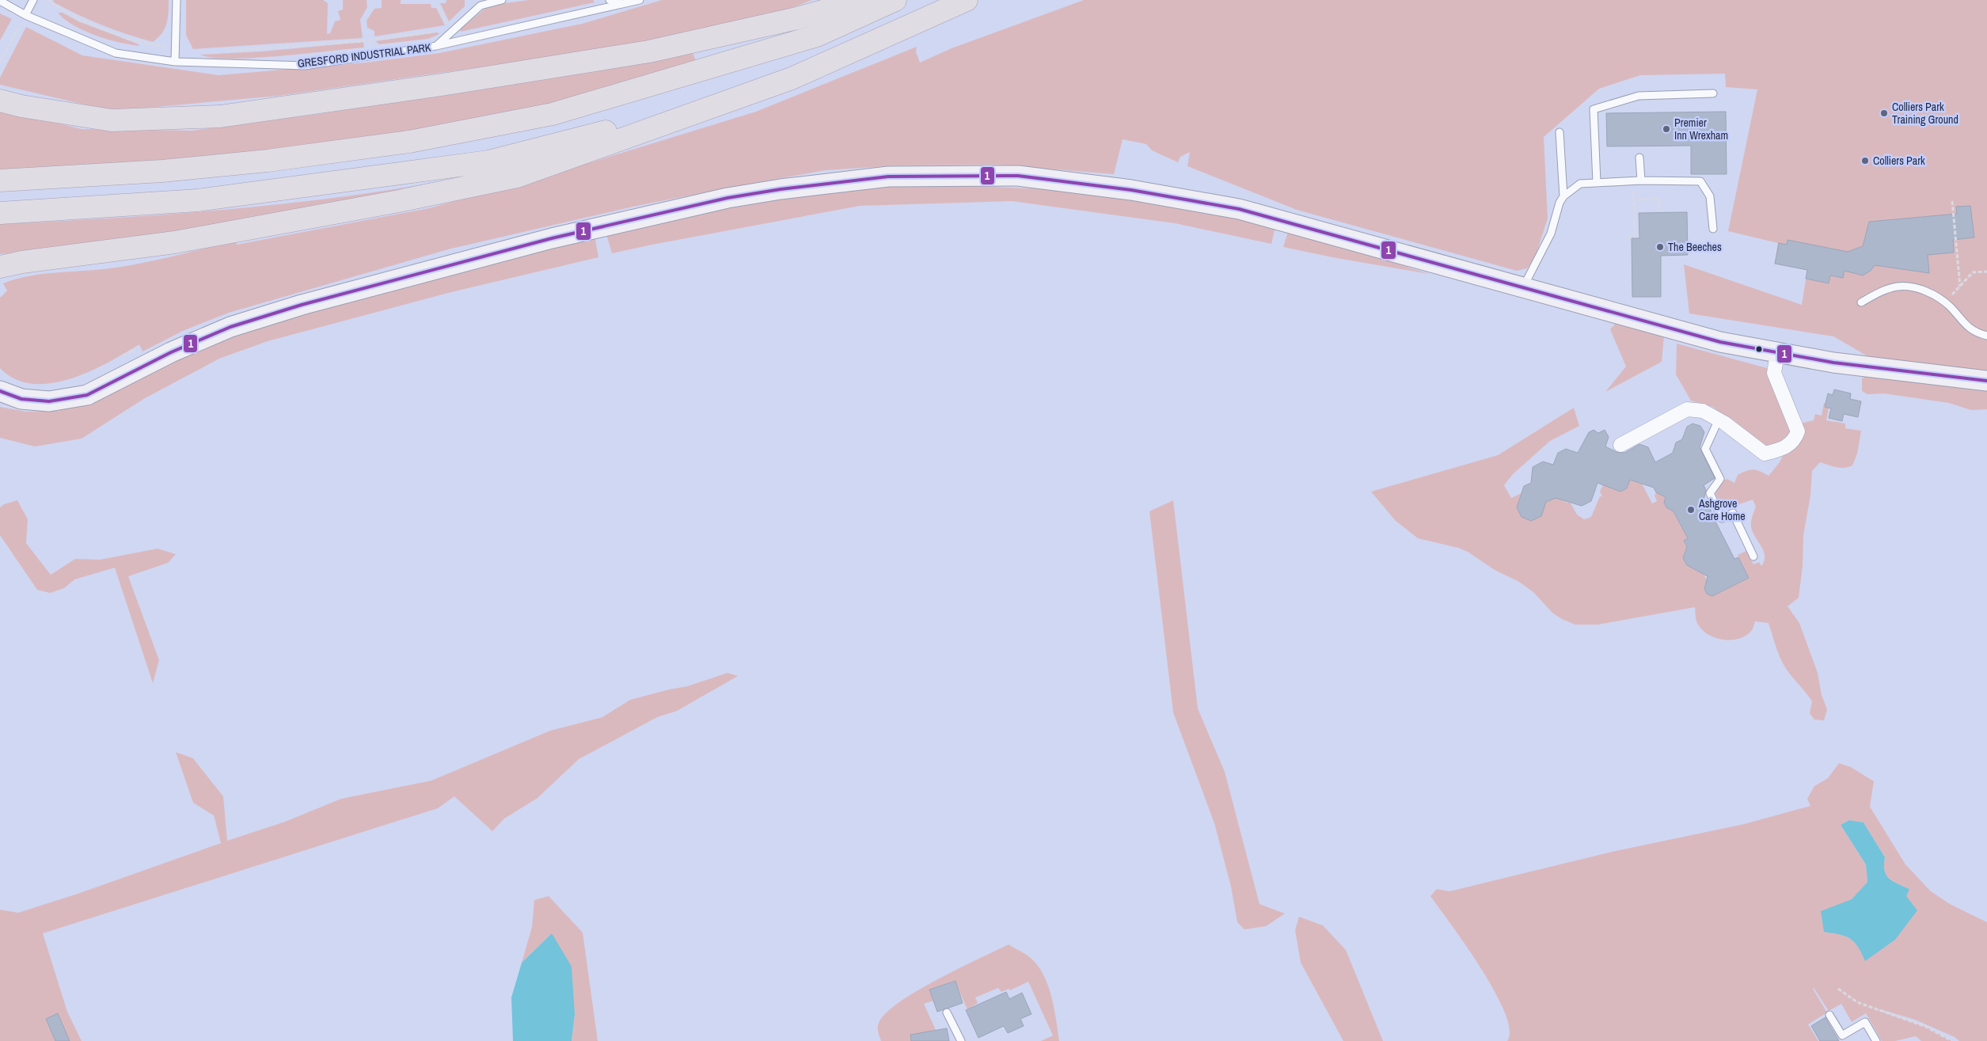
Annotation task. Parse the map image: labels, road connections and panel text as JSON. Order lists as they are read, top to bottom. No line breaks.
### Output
{"streets":{"lane":["GRESFORD INDUSTRIAL PARK"]},"places":["Colliers Park Training Ground","Premier Inn Wrexham","Colliers Park","The Beeches","Ashgrove Care Home"],"lines":["transit line 1"]}
